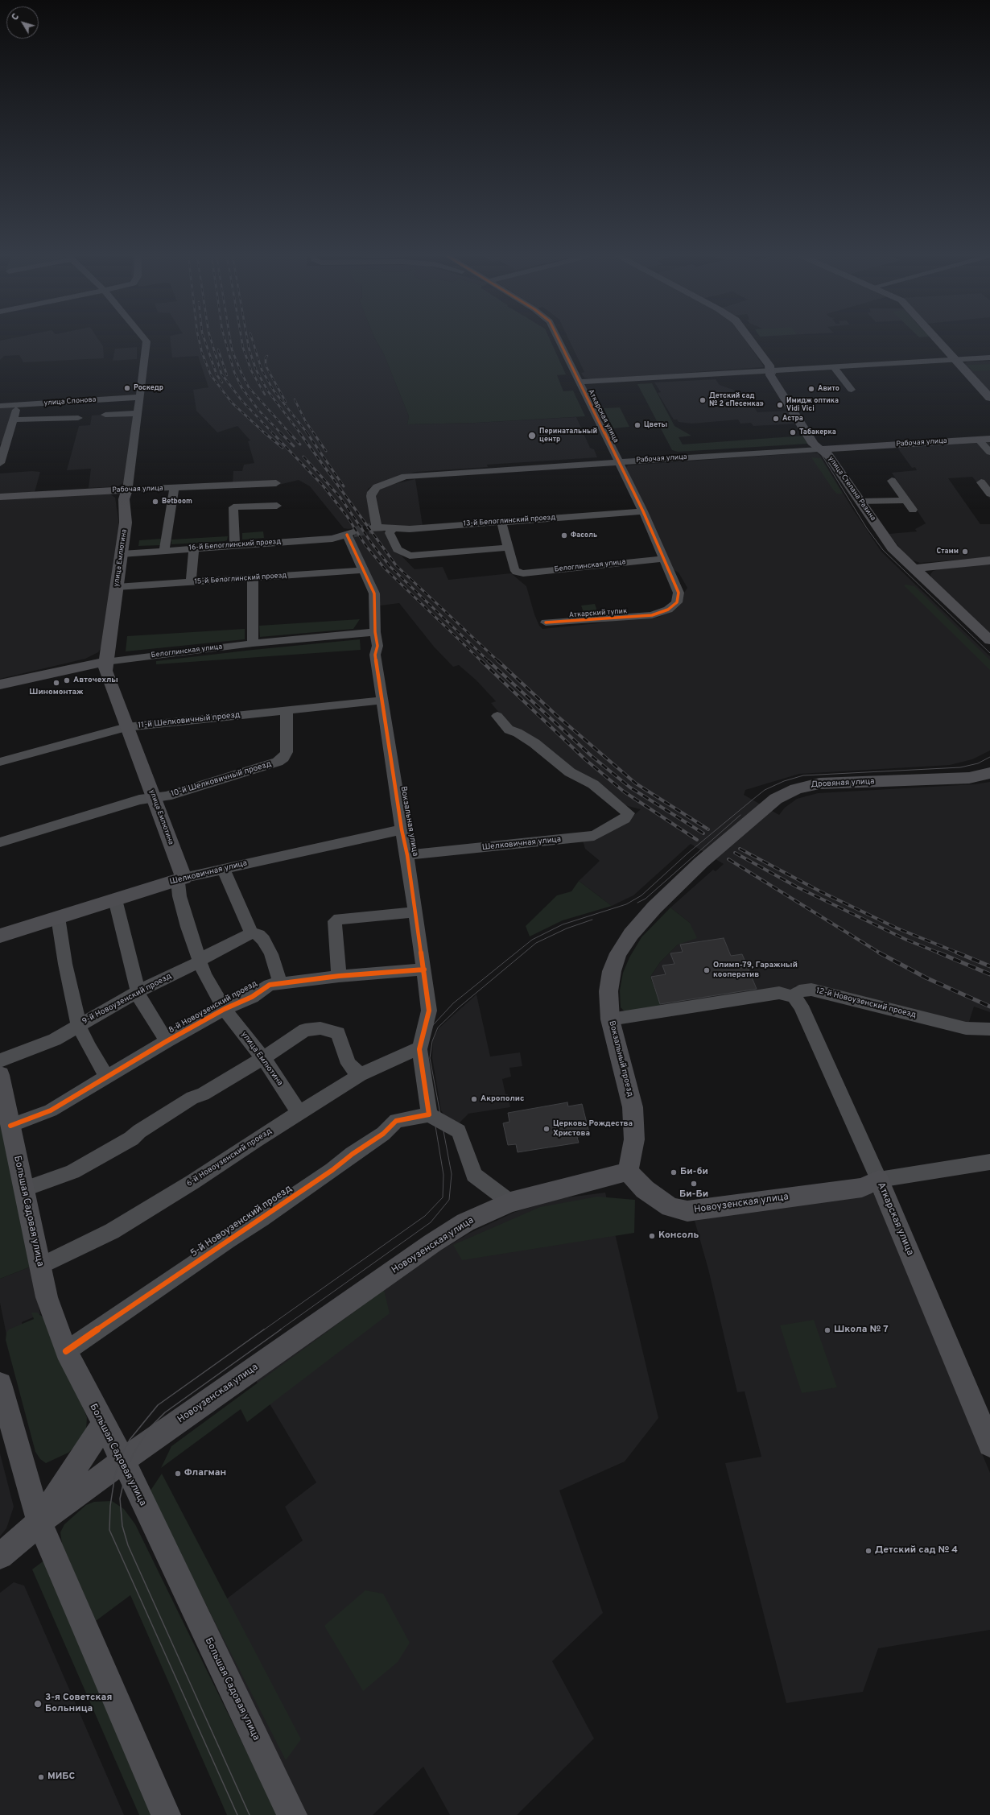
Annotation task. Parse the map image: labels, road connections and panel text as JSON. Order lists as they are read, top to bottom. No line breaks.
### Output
{"streets":{"main road":["Аткарская улица","Рабочая улица","улица Степана Разина","улица Емлютина","Белоглинская улица","Дровяная улица","Шелковичная улица","Вокзальный проезд","Новоузенская улица","Большая Садовая улица"],"street":["улица Слонова","13-й Белоглинский проезд","16-й Белоглинский проезд","15-й Белоглинский проезд","Аткарский тупик","11-й Шелковичный проезд","10-й Шелковичный проезд","Вокзальная улица","9-й Новоузенский проезд","12-й Новоузенский проезд","8-й Новоузенский проезд","6-й Новоузенский проезд","5-й Новоузенский проезд"]},"crossings":[["улица Слонова","улица Емлютина"],["Аткарская улица","Рабочая улица"],["Аткарская улица","13-й Белоглинский проезд"],["Аткарская улица","Белоглинская улица"],["Аткарская улица","Аткарский тупик"],["Аткарская улица","12-й Новоузенский проезд"],["Аткарская улица","Новоузенская улица"],["Рабочая улица","улица Степана Разина"],["Рабочая улица","13-й Белоглинский проезд"],["Рабочая улица","улица Емлютина"],["16-й Белоглинский проезд","улица Емлютина"],["16-й Белоглинский проезд","Вокзальная улица"],["улица Емлютина","Белоглинская улица"],["улица Емлютина","15-й Белоглинский проезд"],["улица Емлютина","11-й Шелковичный проезд"],["улица Емлютина","10-й Шелковичный проезд"],["улица Емлютина","Шелковичная улица"],["улица Емлютина","9-й Новоузенский проезд"],["улица Емлютина","8-й Новоузенский проезд"],["улица Емлютина","6-й Новоузенский проезд"],["Белоглинская улица","Вокзальная улица"],["15-й Белоглинский проезд","Вокзальная улица"],["11-й Шелковичный проезд","10-й Шелковичный проезд"],["11-й Шелковичный проезд","Вокзальная улица"],["Дровяная улица","Вокзальный проезд"],["Вокзальная улица","Шелковичная улица"],["Вокзальная улица","8-й Новоузенский проезд"],["Вокзальная улица","6-й Новоузенский проезд"],["Вокзальная улица","5-й Новоузенский проезд"],["8-й Новоузенский проезд","Большая Садовая улица"],["Вокзальный проезд","Новоузенская улица"],["6-й Новоузенский проезд","Большая Садовая улица"],["Новоузенская улица","Большая Садовая улица"],["Большая Садовая улица","5-й Новоузенский проезд"]],"places":["Роскедр","Авито","Детский сад № 2 «Песенка»","Имидж оптика Vidi Vici","Астра","Цветы","Табакерка","Перинатальный центр","Betboom","Фасоль","Стамм","Авточехлы","Шиномонтаж","Олимп-79, Гаражный кооператив","Акрополис","Церковь Рождества Христова","Би-би","Би-Би","Консоль","Школа № 7","Флагман","Детский сад № 4","3-я Советская Больница","МИБС"],"north":"top left"}
